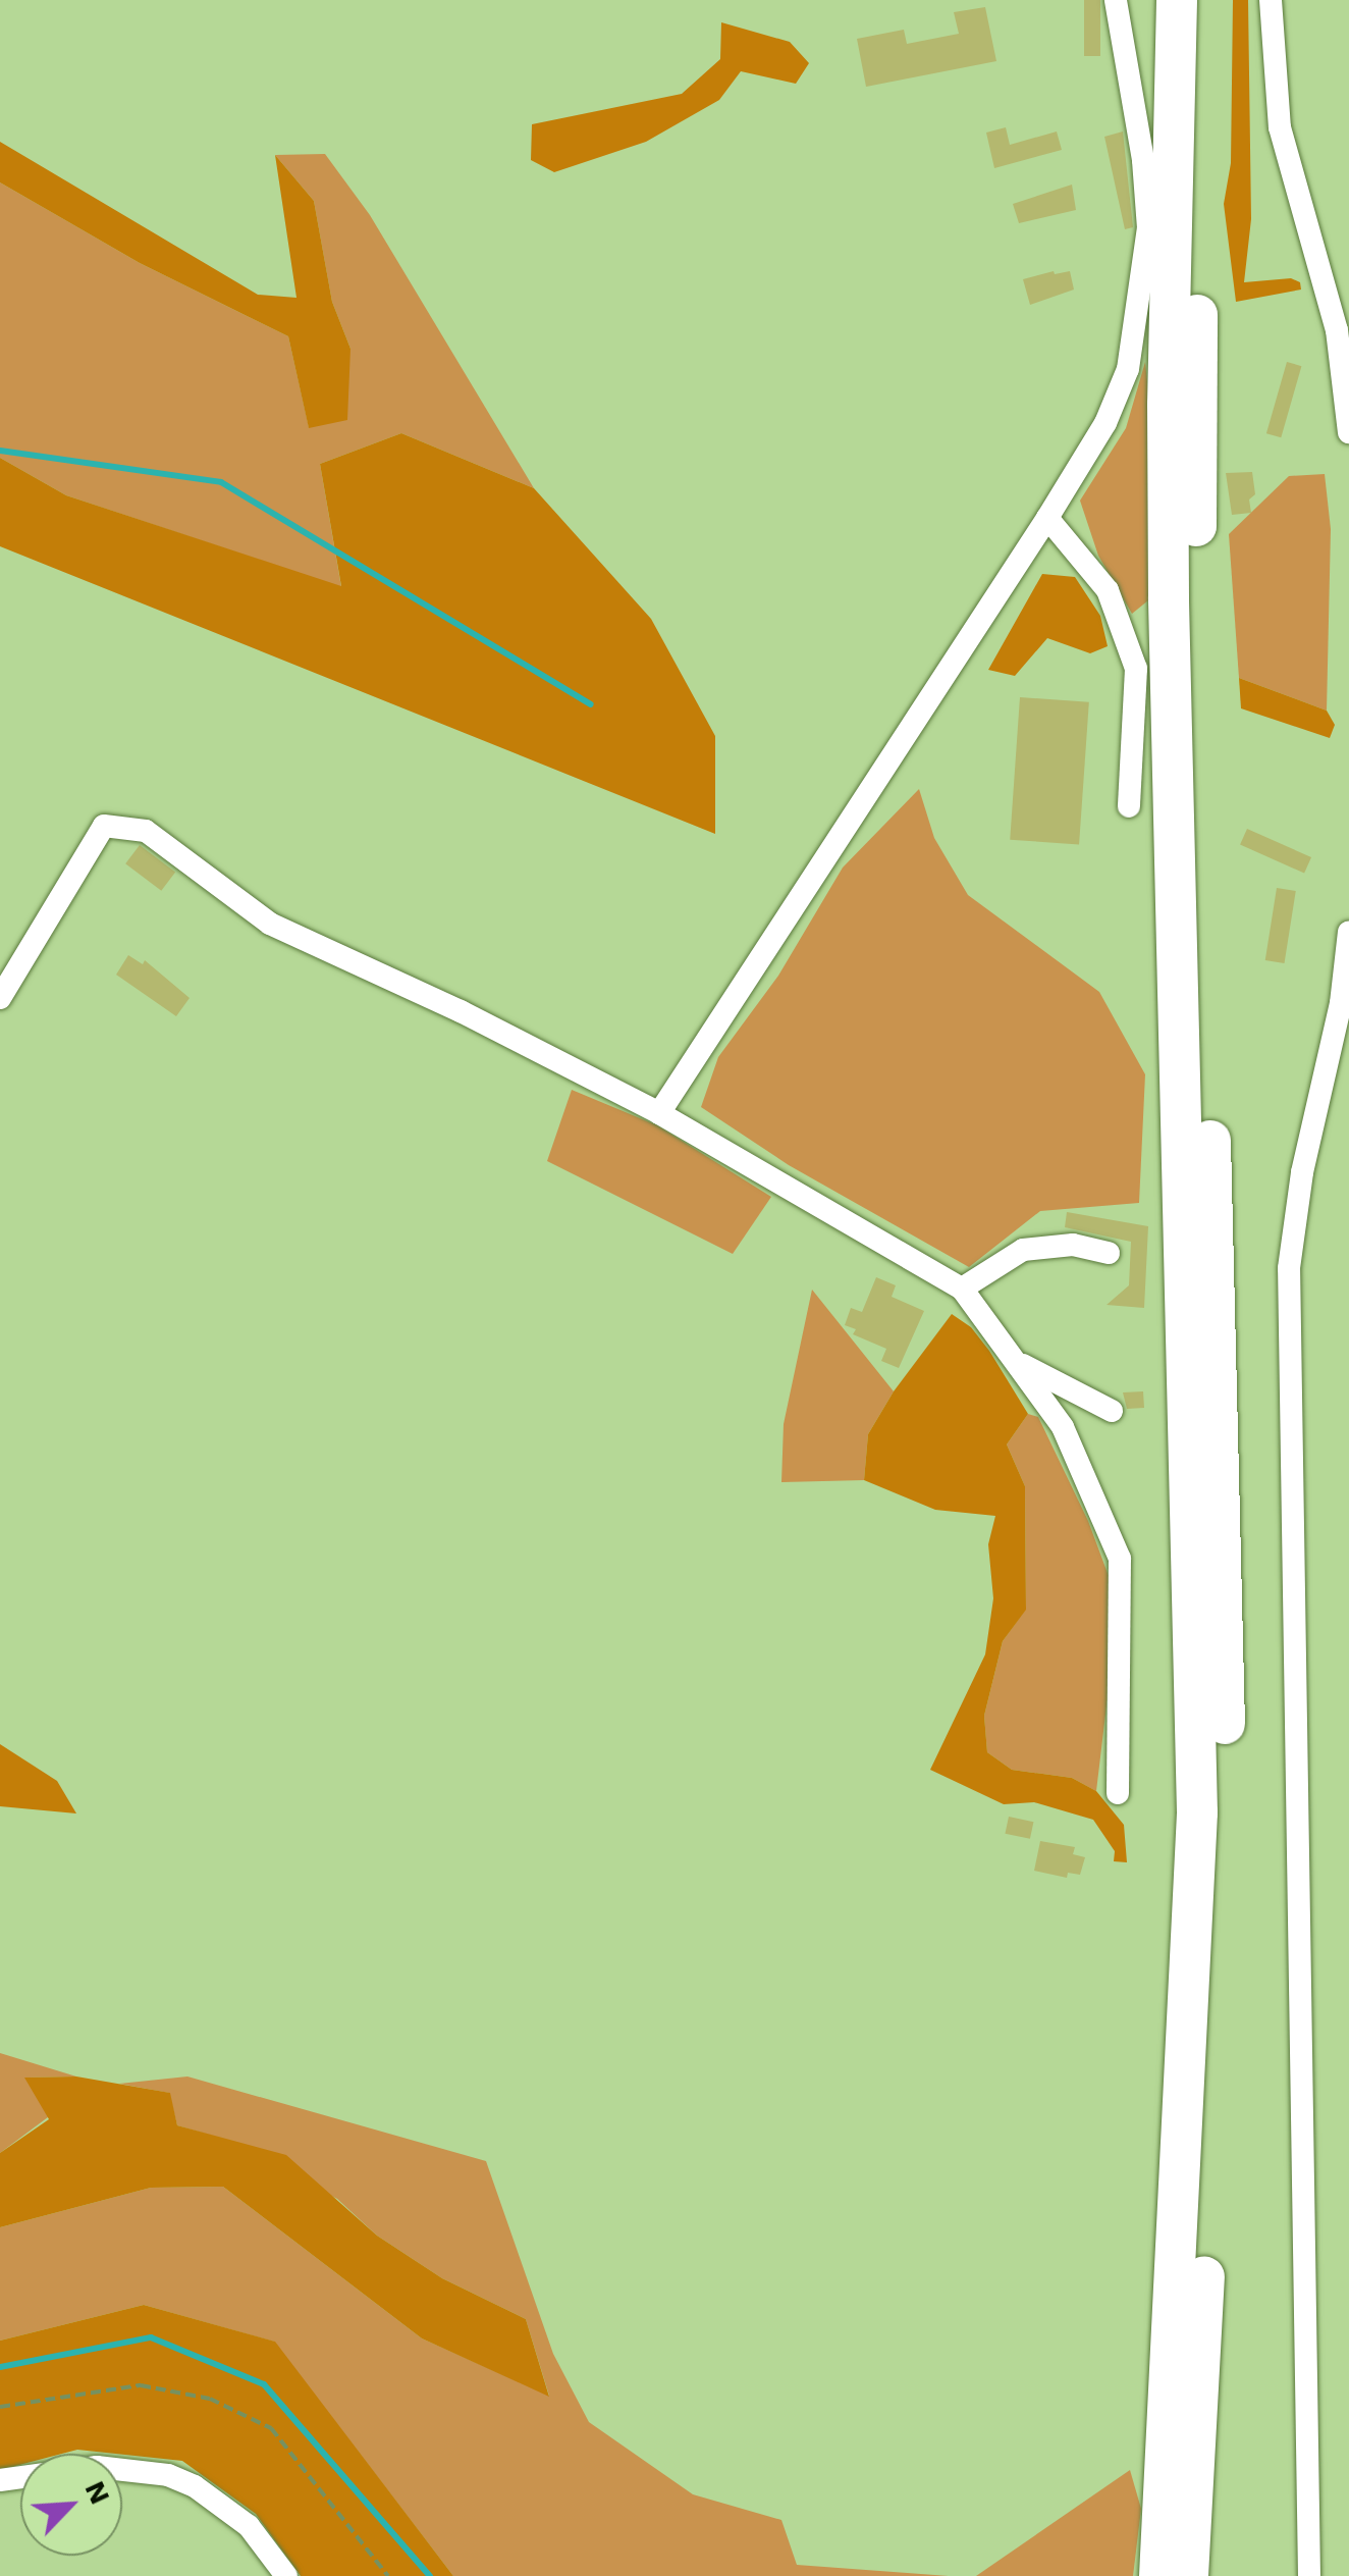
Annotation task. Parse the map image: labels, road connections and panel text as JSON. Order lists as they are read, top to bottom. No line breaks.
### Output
{"north":"top right"}
